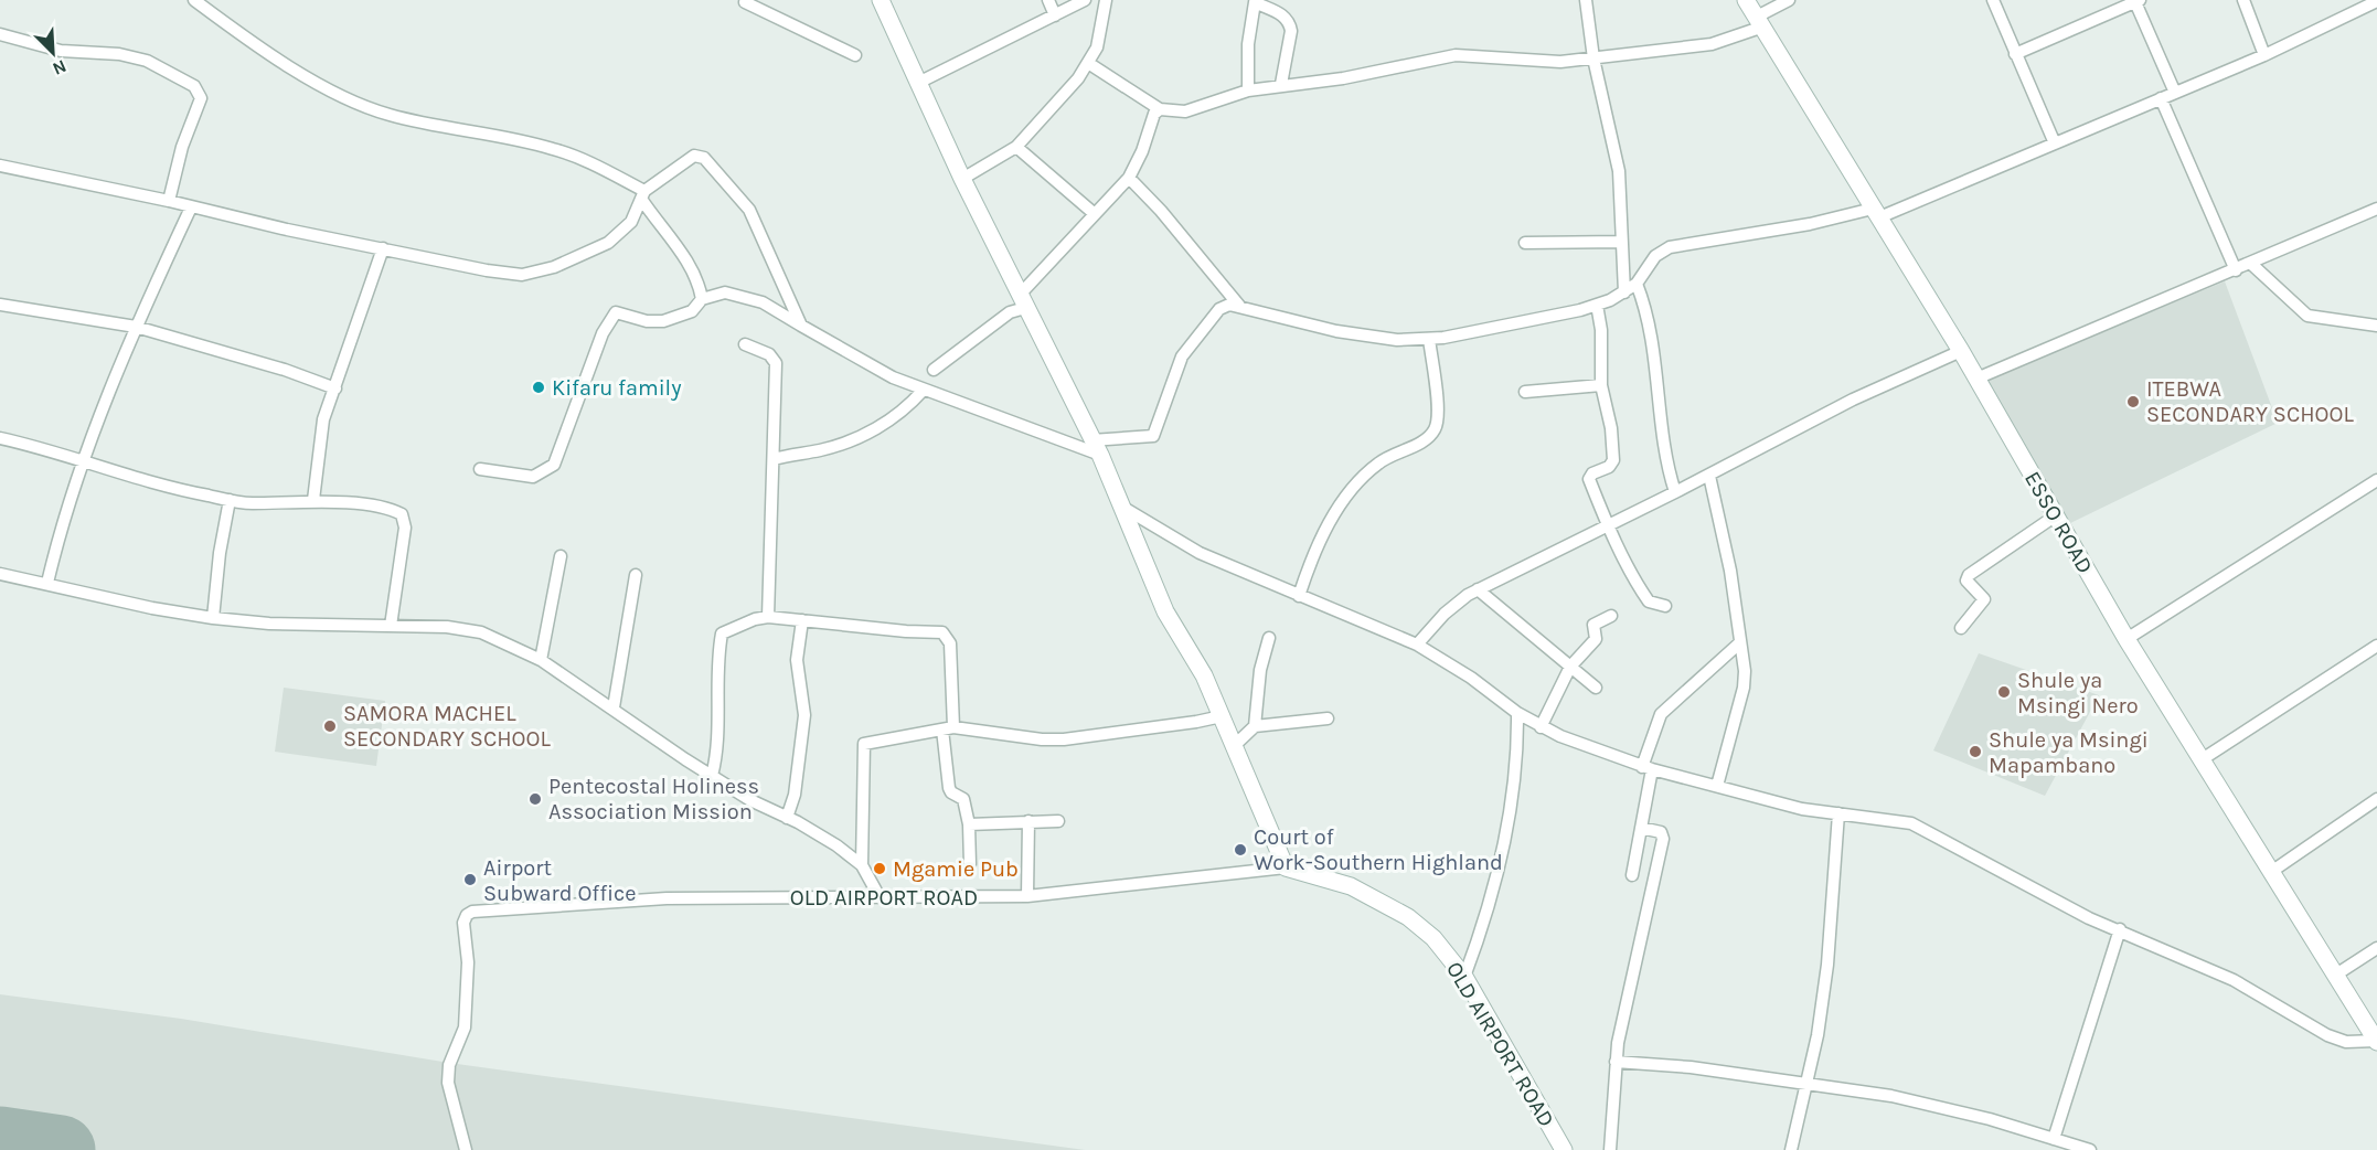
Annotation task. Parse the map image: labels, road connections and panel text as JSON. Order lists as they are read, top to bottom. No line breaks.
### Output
{"streets":{"street":["ESSO ROAD","OLD AIRPORT ROAD"]},"places":["Kifaru family","ITEBWA SECONDARY SCHOOL","Shule ya Msingi Nero","SAMORA MACHEL SECONDARY SCHOOL","Shule ya Msingi Mapambano","Pentecostal Holiness Association Mission","Court of Work-Southern Highland","Mgamie Pub","Airport Subward Office"],"north":"bottom right"}
